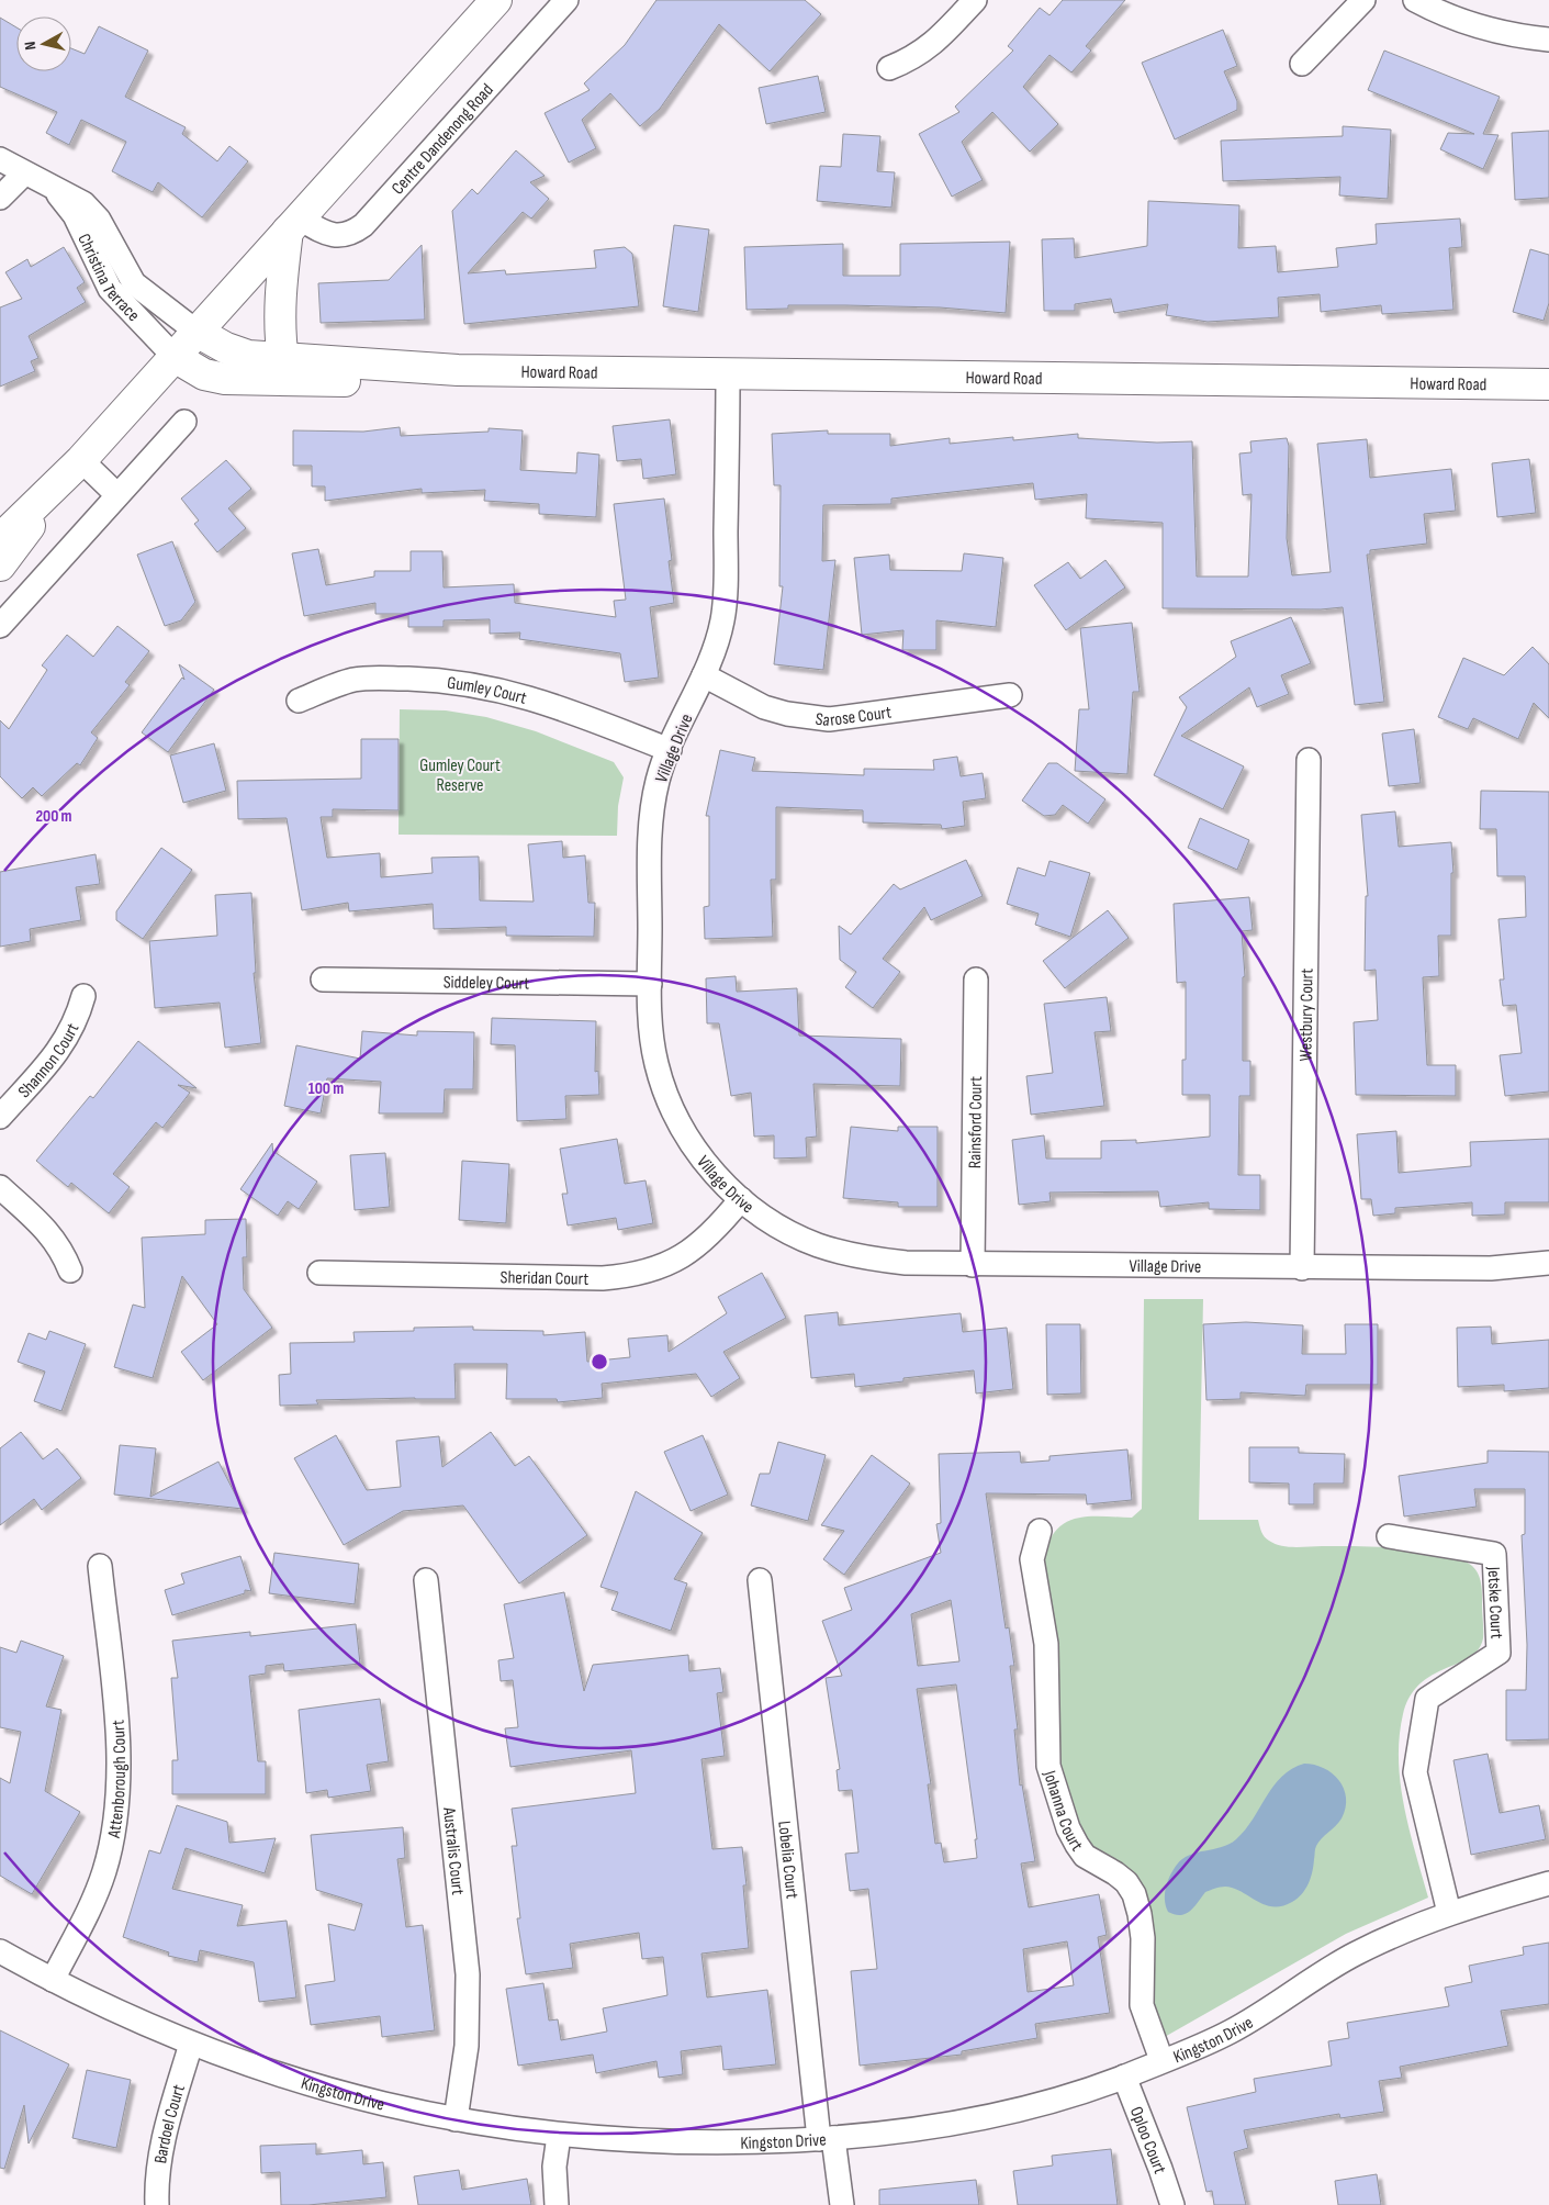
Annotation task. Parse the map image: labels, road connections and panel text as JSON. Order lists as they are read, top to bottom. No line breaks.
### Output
{"streets":{"main road":["Howard Road"],"street":["Centre Dandenong Road","Christina Terrace","Gumley Court","Sarose Court","Village Drive","Siddeley Court","Westbury Court","Shannon Court","Rainsford Court","Sheridan Court","Jetske Court","Attenborough Court","Johanna Court","Australis Court","Lobelia Court","Kingston Drive","Bardoel Court","Oploo Court"]},"crossings":[["Christina Terrace","Howard Road"],["Howard Road","Village Drive"],["Gumley Court","Village Drive"],["Sarose Court","Village Drive"],["Village Drive","Siddeley Court"],["Village Drive","Westbury Court"],["Village Drive","Rainsford Court"],["Village Drive","Sheridan Court"],["Jetske Court","Kingston Drive"],["Attenborough Court","Kingston Drive"],["Johanna Court","Kingston Drive"],["Australis Court","Kingston Drive"],["Lobelia Court","Kingston Drive"],["Kingston Drive","Bardoel Court"],["Kingston Drive","Oploo Court"]],"parks":["Gumley Court Reserve"],"north":"left","rings":["200 m","100 m"]}
